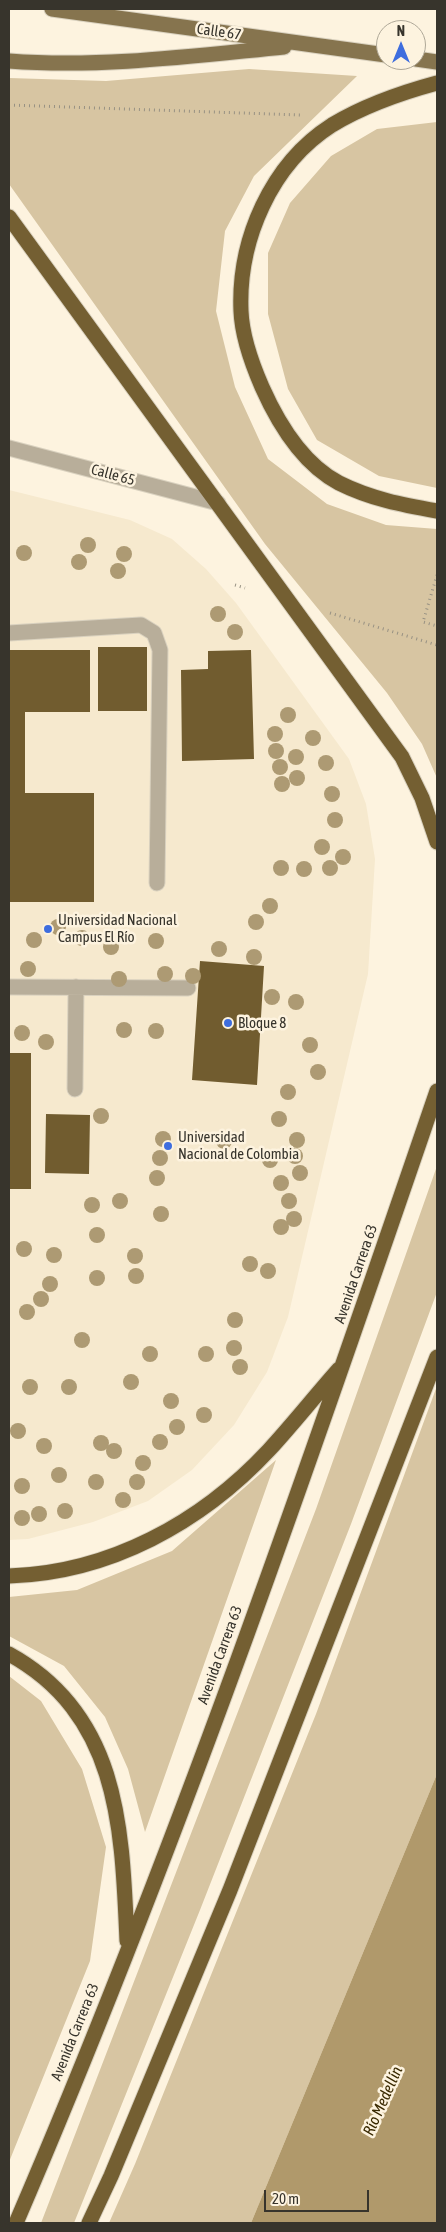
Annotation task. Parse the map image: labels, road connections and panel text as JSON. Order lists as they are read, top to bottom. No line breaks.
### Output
{"streets":{"highway":["Avenida Carrera 63"],"main road":["Calle 67"],"lane":["Calle 65"]},"water":["Río Medellín"],"places":["Universidad Nacional Campus El Río","Bloque 8","Universidad Nacional de Colombia"],"scale_bar":"20 m","north":"top"}
